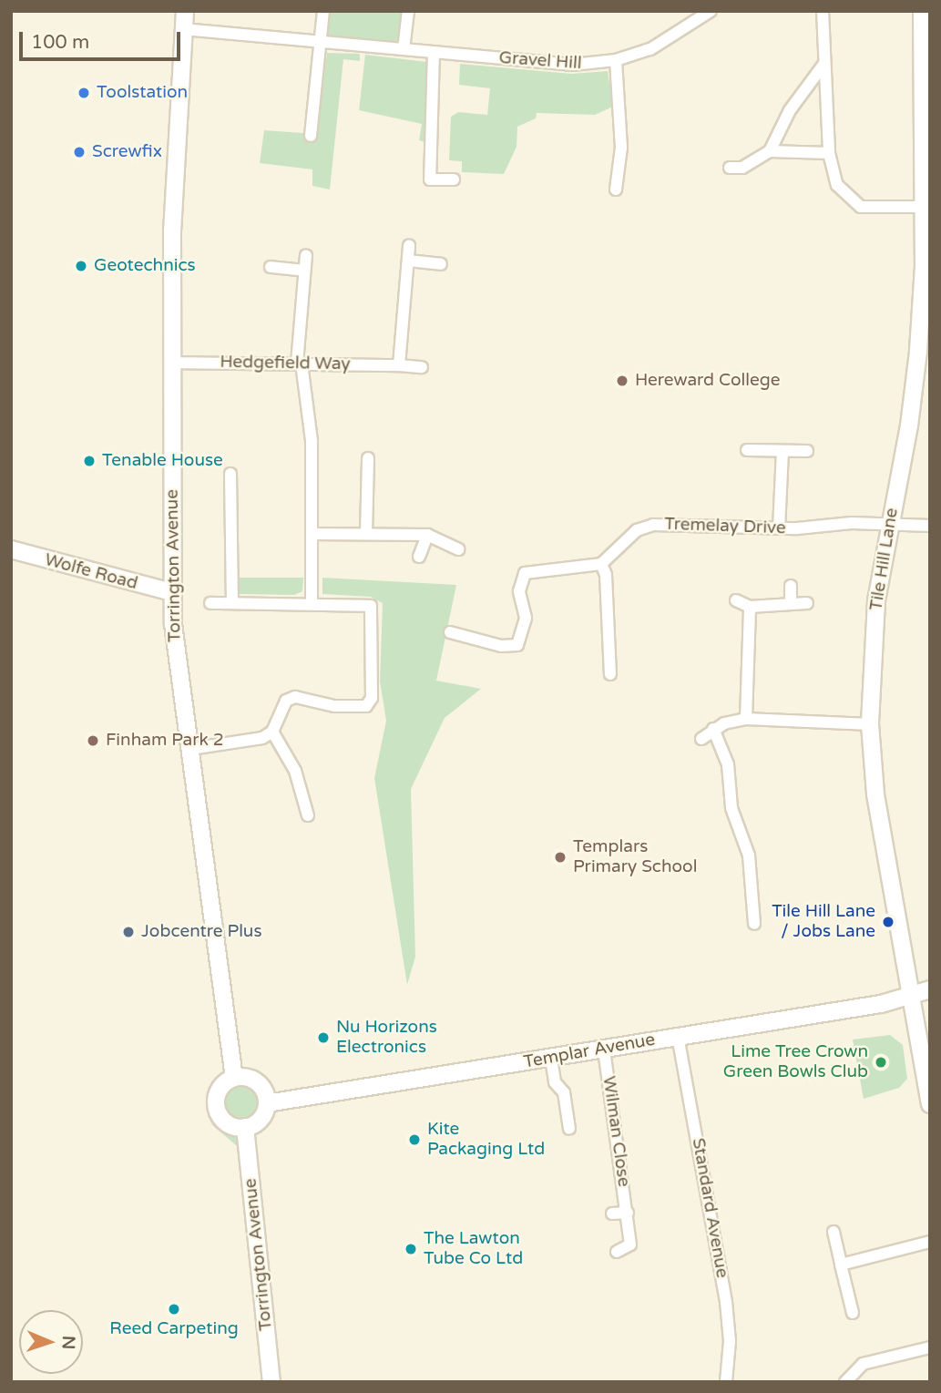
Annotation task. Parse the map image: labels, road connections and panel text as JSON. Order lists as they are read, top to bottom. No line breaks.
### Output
{"streets":{"street":["Gravel Hill","Hedgefield Way","Tremelay Drive","Tile Hill Lane","Torrington Avenue","Wolfe Road","Templar Avenue","Wilman Close","Standard Avenue"]},"crossings":[["Gravel Hill","Torrington Avenue"],["Hedgefield Way","Torrington Avenue"],["Tremelay Drive","Tile Hill Lane"],["Tile Hill Lane","Templar Avenue"],["Torrington Avenue","Wolfe Road"],["Torrington Avenue","Templar Avenue"],["Templar Avenue","Wilman Close"],["Templar Avenue","Standard Avenue"]],"places":["Toolstation","Screwfix","Geotechnics","Hereward College","Tenable House","Finham Park 2","Templars Primary School","Tile Hill Lane / Jobs Lane","Jobcentre Plus","Nu Horizons Electronics","Lime Tree Crown Green Bowls Club","Kite Packaging Ltd","The Lawton Tube Co Ltd","Reed Carpeting"],"scale_bar":"100 m","north":"right"}
